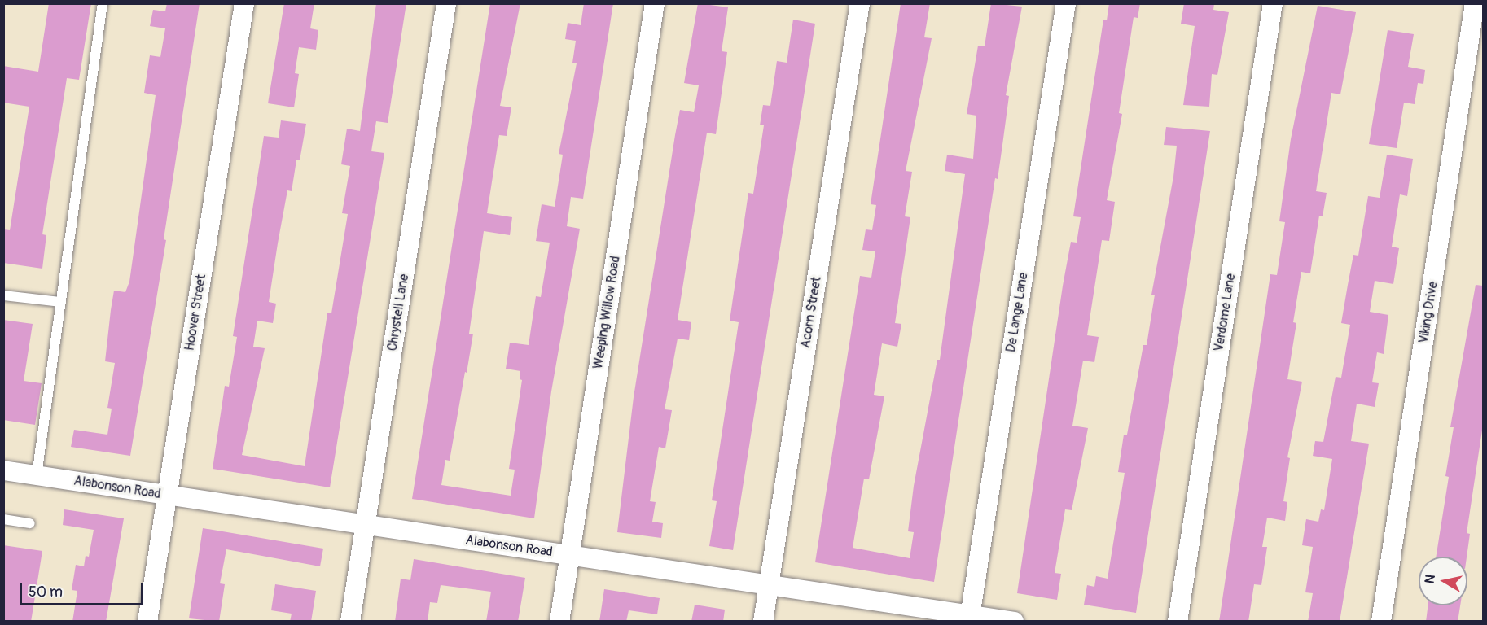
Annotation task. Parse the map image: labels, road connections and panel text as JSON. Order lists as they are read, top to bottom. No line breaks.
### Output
{"streets":{"street":["Hoover Street","Chrystell Lane","Weeping Willow Road","Acorn Street","De Lange Lane","Verdome Lane","Viking Drive","Alabonson Road"]},"crossings":[["Hoover Street","Alabonson Road"],["Chrystell Lane","Alabonson Road"],["Weeping Willow Road","Alabonson Road"],["Acorn Street","Alabonson Road"],["De Lange Lane","Alabonson Road"]],"scale_bar":"50 m","north":"left"}
